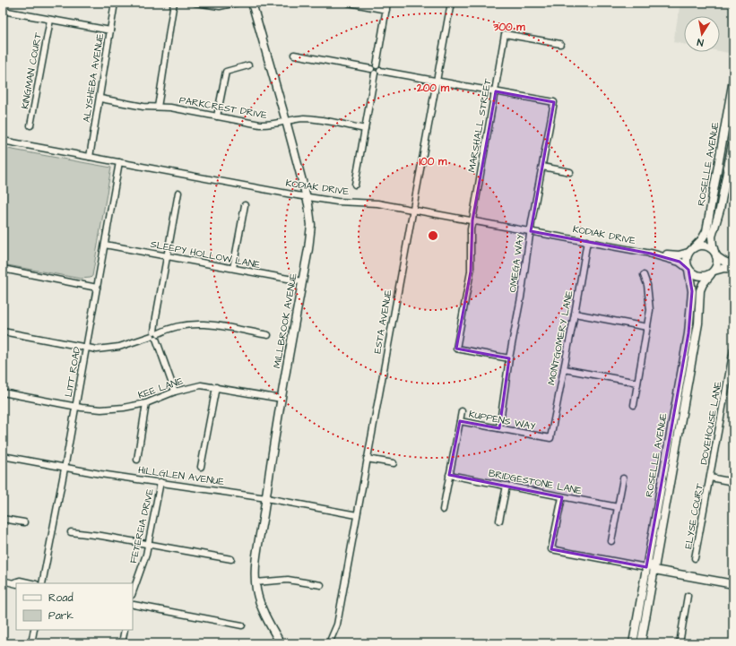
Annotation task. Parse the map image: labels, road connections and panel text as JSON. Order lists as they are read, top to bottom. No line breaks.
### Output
{"streets":{"main road":["ROSELLE AVENUE","KODIAK DRIVE","MILLBROOK AVENUE"],"street":["KINGMAN COURT","ALYSHEBA AVENUE","PARKCREST DRIVE","MARSHALL STREET","SLEEPY HOLLOW LANE","OMEGA WAY","ESTA AVENUE","MONTGOMERY LANE","LITT ROAD","KEE LANE","KUPPENS WAY","DOVEHOUSE LANE","HILLGLEN AVENUE","BRIDGESTONE LANE","ELYSE COURT","FETEREIA DRIVE"]},"crossings":[["ALYSHEBA AVENUE","PARKCREST DRIVE"],["ALYSHEBA AVENUE","KODIAK DRIVE"],["PARKCREST DRIVE","MILLBROOK AVENUE"],["MARSHALL STREET","KODIAK DRIVE"],["MARSHALL STREET","OMEGA WAY"],["ROSELLE AVENUE","KODIAK DRIVE"],["KODIAK DRIVE","OMEGA WAY"],["KODIAK DRIVE","MILLBROOK AVENUE"],["KODIAK DRIVE","ESTA AVENUE"],["KODIAK DRIVE","MONTGOMERY LANE"],["KODIAK DRIVE","LITT ROAD"],["SLEEPY HOLLOW LANE","MILLBROOK AVENUE"],["SLEEPY HOLLOW LANE","LITT ROAD"],["OMEGA WAY","KUPPENS WAY"],["MILLBROOK AVENUE","KEE LANE"],["MILLBROOK AVENUE","HILLGLEN AVENUE"],["ESTA AVENUE","HILLGLEN AVENUE"],["MONTGOMERY LANE","KUPPENS WAY"],["LITT ROAD","KEE LANE"],["LITT ROAD","HILLGLEN AVENUE"],["DOVEHOUSE LANE","ELYSE COURT"],["HILLGLEN AVENUE","FETEREIA DRIVE"]],"legend":["Road","Park"],"north":"bottom","rings":["300 m","200 m","100 m"]}
